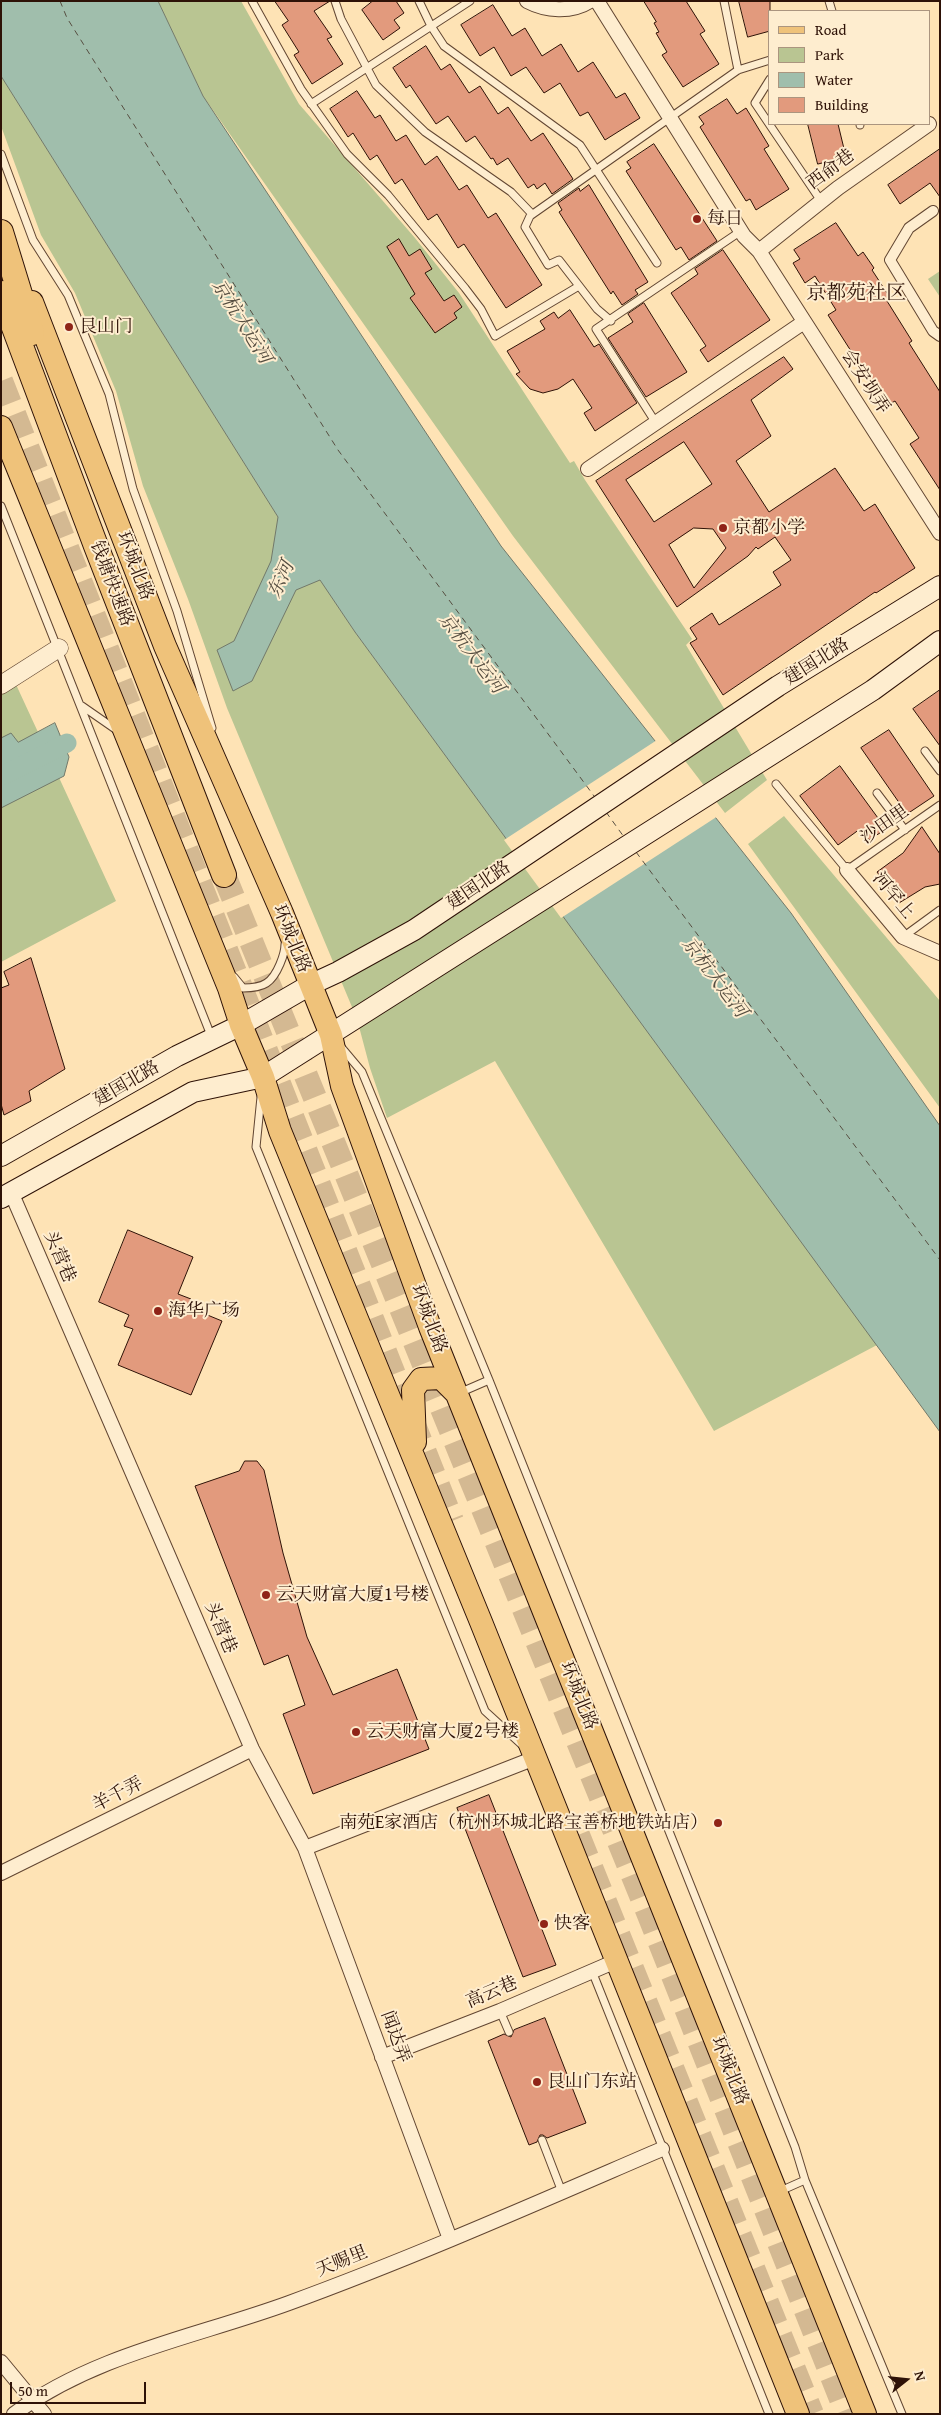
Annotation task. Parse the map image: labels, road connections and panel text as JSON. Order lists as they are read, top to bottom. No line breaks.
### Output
{"streets":{"highway":["钱塘快速路"],"main road":["环城北路","建国北路"],"street":["西俞巷","会安坝弄","河罕上","头营巷","羊千弄","高云巷","闻达弄","天赐里"],"lane":["沙田里"]},"crossings":[["西俞巷","会安坝弄"],["环城北路","建国北路"],["沙田里","河罕上"],["头营巷","羊千弄"],["头营巷","闻达弄"],["高云巷","闻达弄"],["闻达弄","天赐里"]],"districts":["京都苑社区"],"water":["京杭大运河","东河"],"places":["每日","艮山门","京都小学","海华广场","云天财富大厦1号楼","云天财富大厦2号楼","南苑E家酒店（杭州环城北路宝善桥地铁站店）","快客","艮山门东站"],"legend":["Road","Park","Water","Building"],"scale_bar":"50 m","north":"right"}
